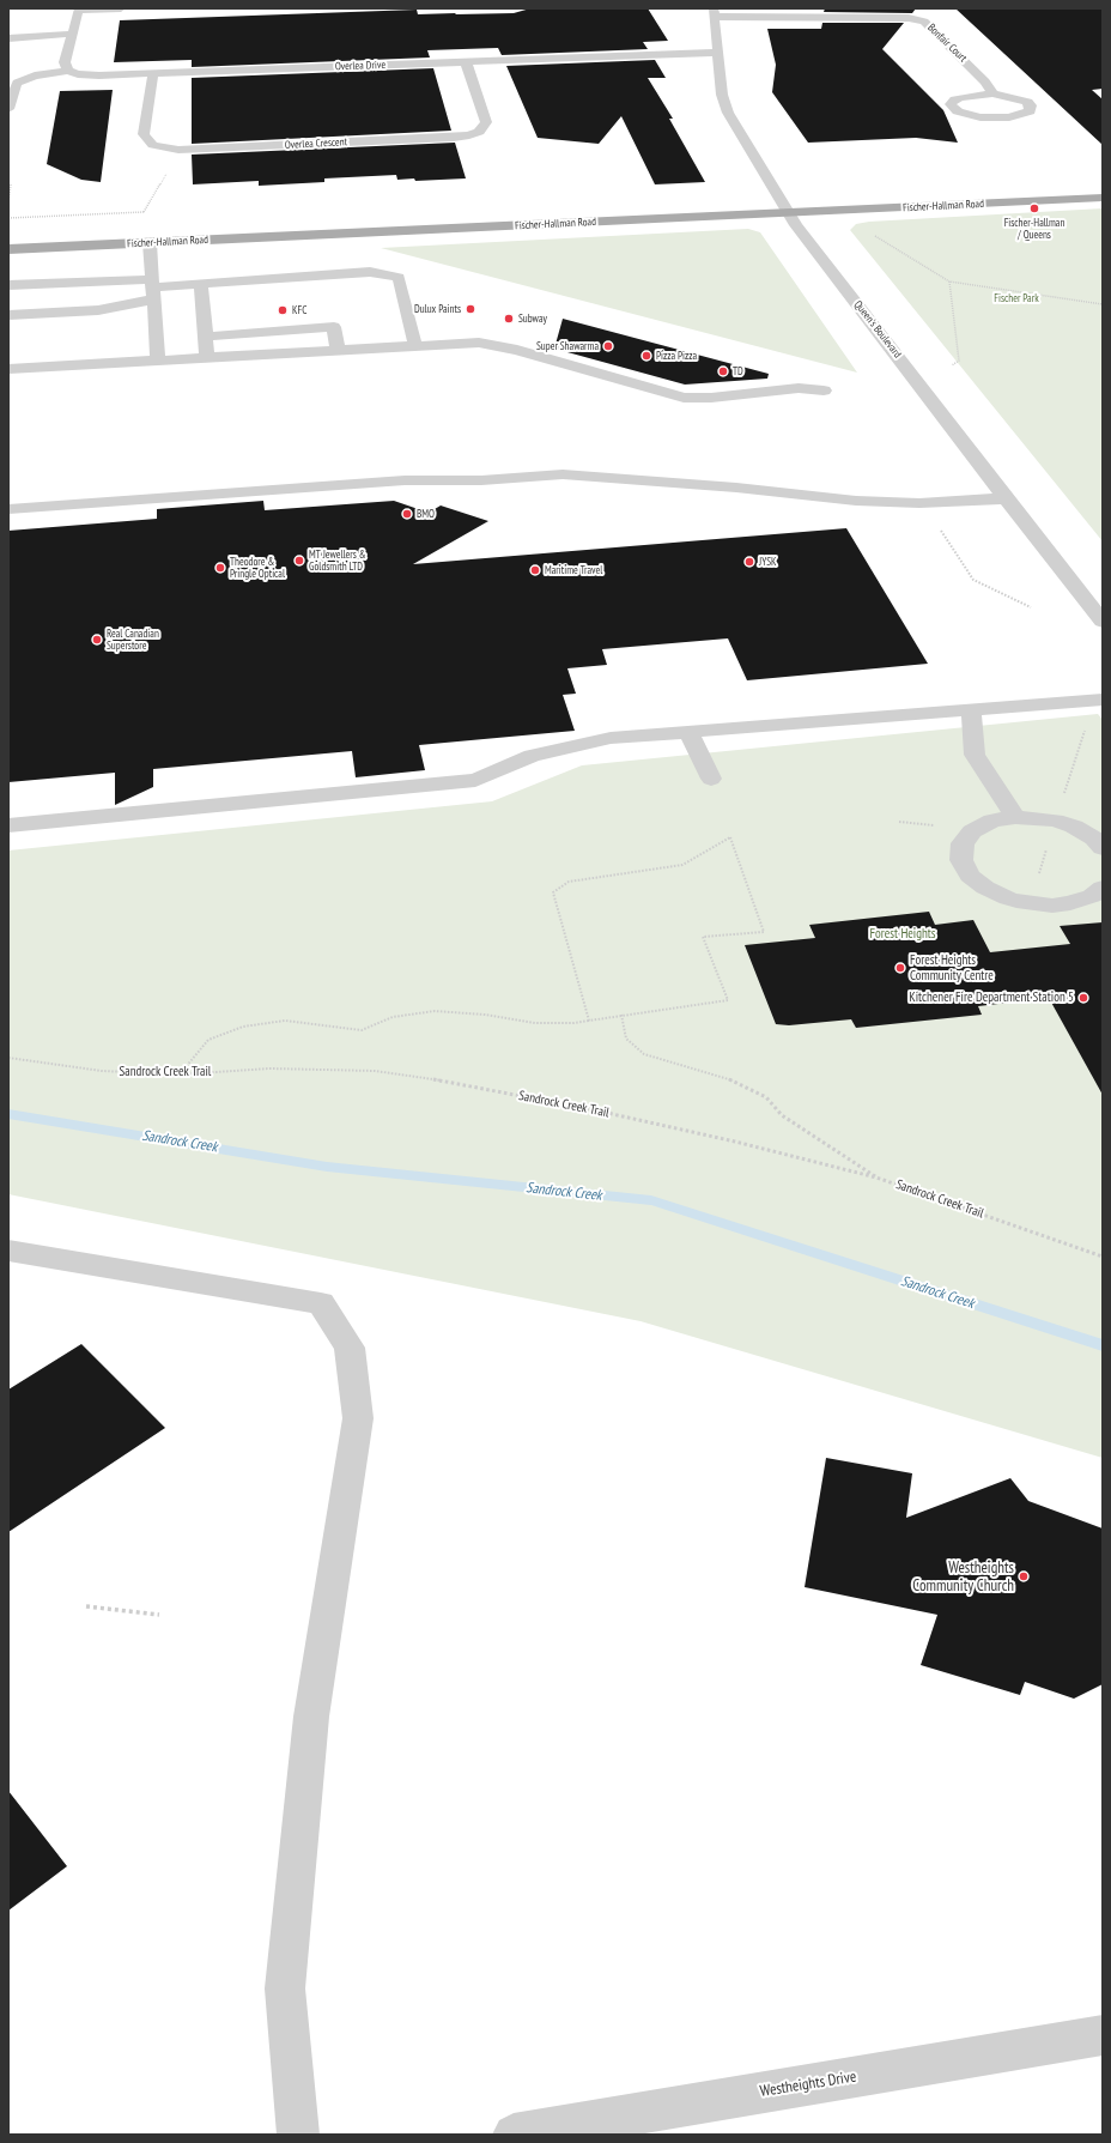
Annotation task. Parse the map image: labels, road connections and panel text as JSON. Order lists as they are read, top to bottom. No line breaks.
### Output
{"streets":{"main road":["Fischer-Hallman Road"],"street":["Bonfair Court","Overlea Drive","Overlea Crescent","Queen's Boulevard","Westheights Drive"],"path":["Sandrock Creek Trail"]},"crossings":[["Bonfair Court","Queen's Boulevard"],["Overlea Drive","Overlea Crescent"],["Overlea Drive","Queen's Boulevard"],["Fischer-Hallman Road","Queen's Boulevard"]],"water":["Sandrock Creek"],"parks":["Fischer Park","Forest Heights"],"places":["Fischer-Hallman / Queens","Dulux Paints","KFC","Subway","Super Shawarma","Pizza Pizza","TD","BMO","MT Jewellers & Goldsmith LTD","JYSK","Theodore & Pringle Optical","Maritime Travel","Real Canadian Superstore","Forest Heights Community Centre","Kitchener Fire Department Station 5","Westheights Community Church"]}
